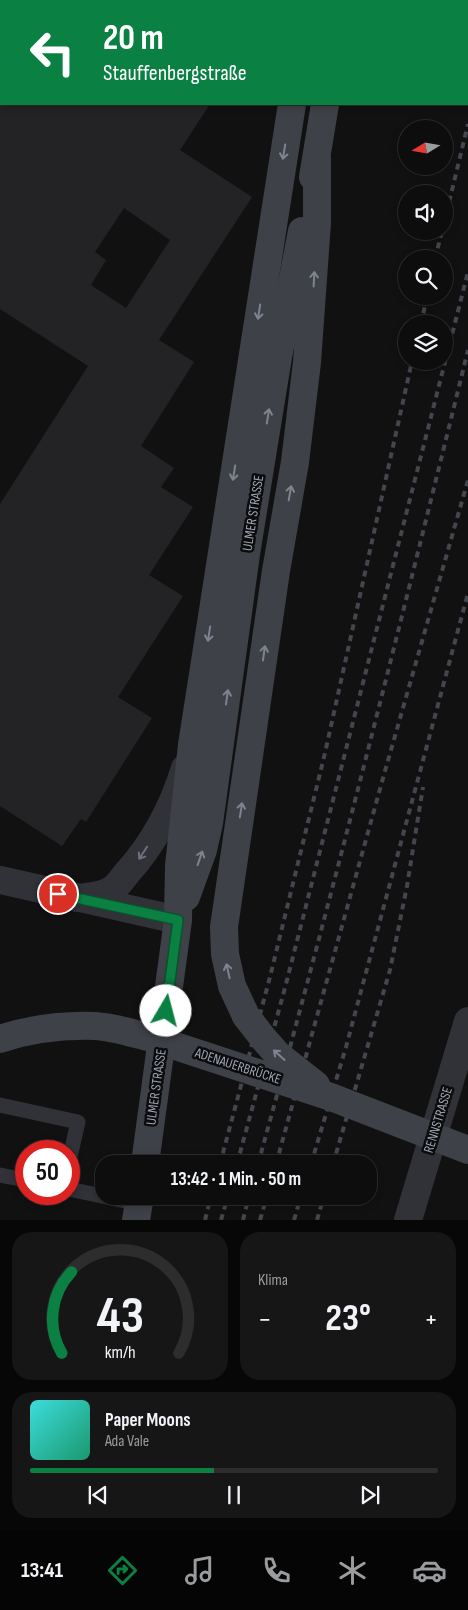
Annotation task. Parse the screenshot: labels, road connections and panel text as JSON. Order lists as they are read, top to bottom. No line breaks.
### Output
{"streets":{"main road":["ULMER STRASSE","ADENAUERBRÜCKE"],"street":["RENNSTRASSE"]},"north":"left","page":{"turn":["20 m","Stauffenbergstraße"],"limit":"50","trip":"13:42 · 1 Min. · 50 m","tile":"Klima","heat":["−","23°","+"],"song":["Paper Moons","Ada Vale"],"tabs":"13:41","gauge":["43","km/h"]}}
